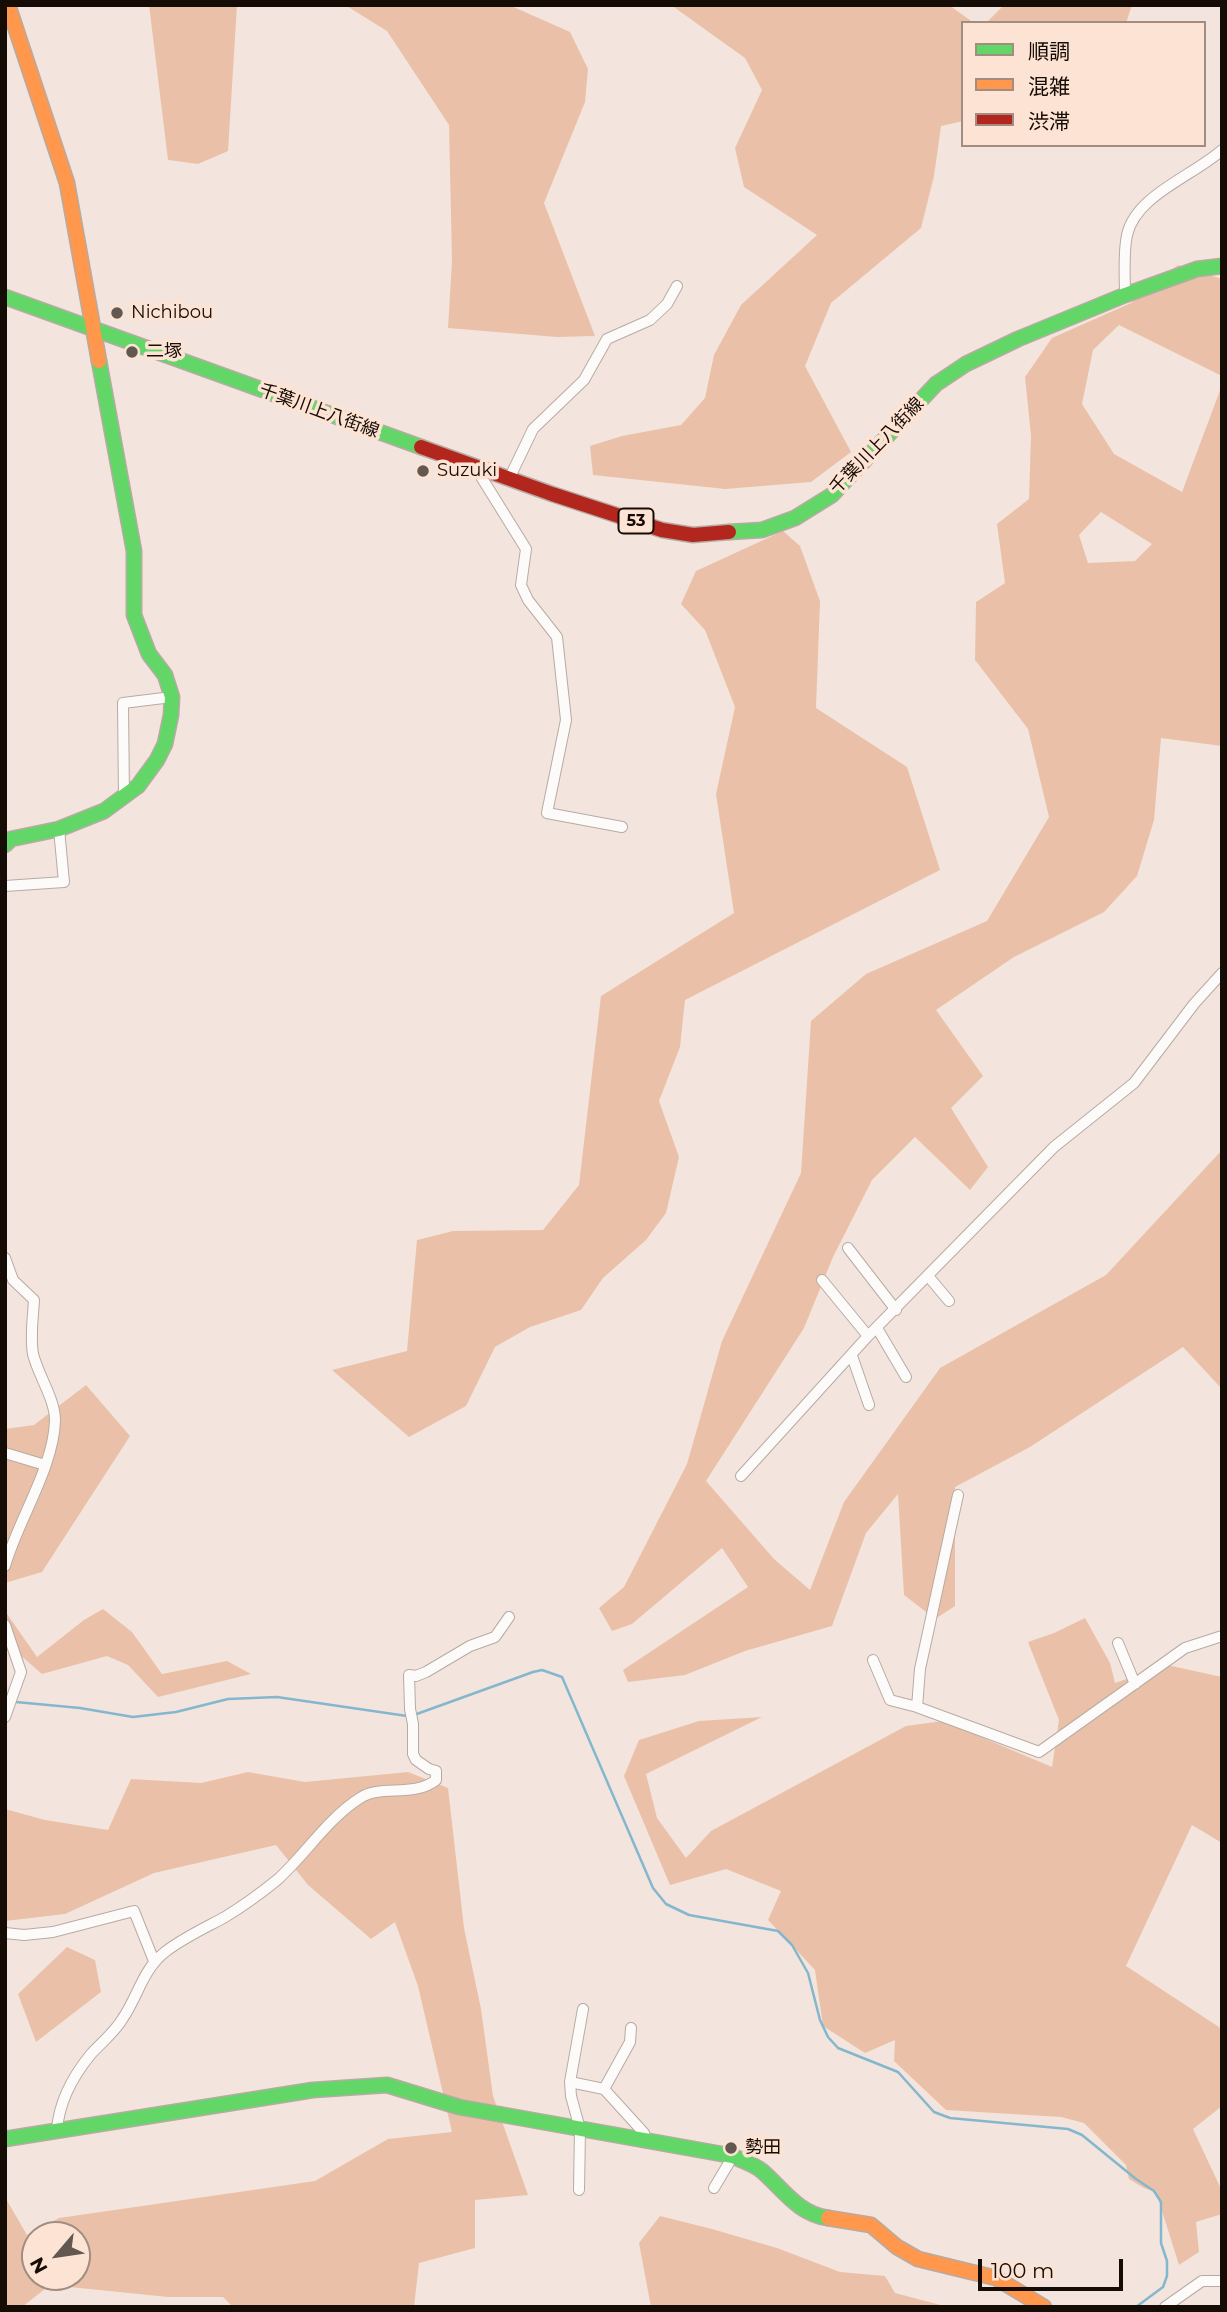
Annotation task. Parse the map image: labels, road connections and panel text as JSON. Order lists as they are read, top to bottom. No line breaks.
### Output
{"streets":{"street":["千葉川上八街線","53"]},"places":["Nichibou","二塚","Suzuki","勢田"],"legend":["順調","混雑","渋滞"],"scale_bar":"100 m","north":"bottom left"}
